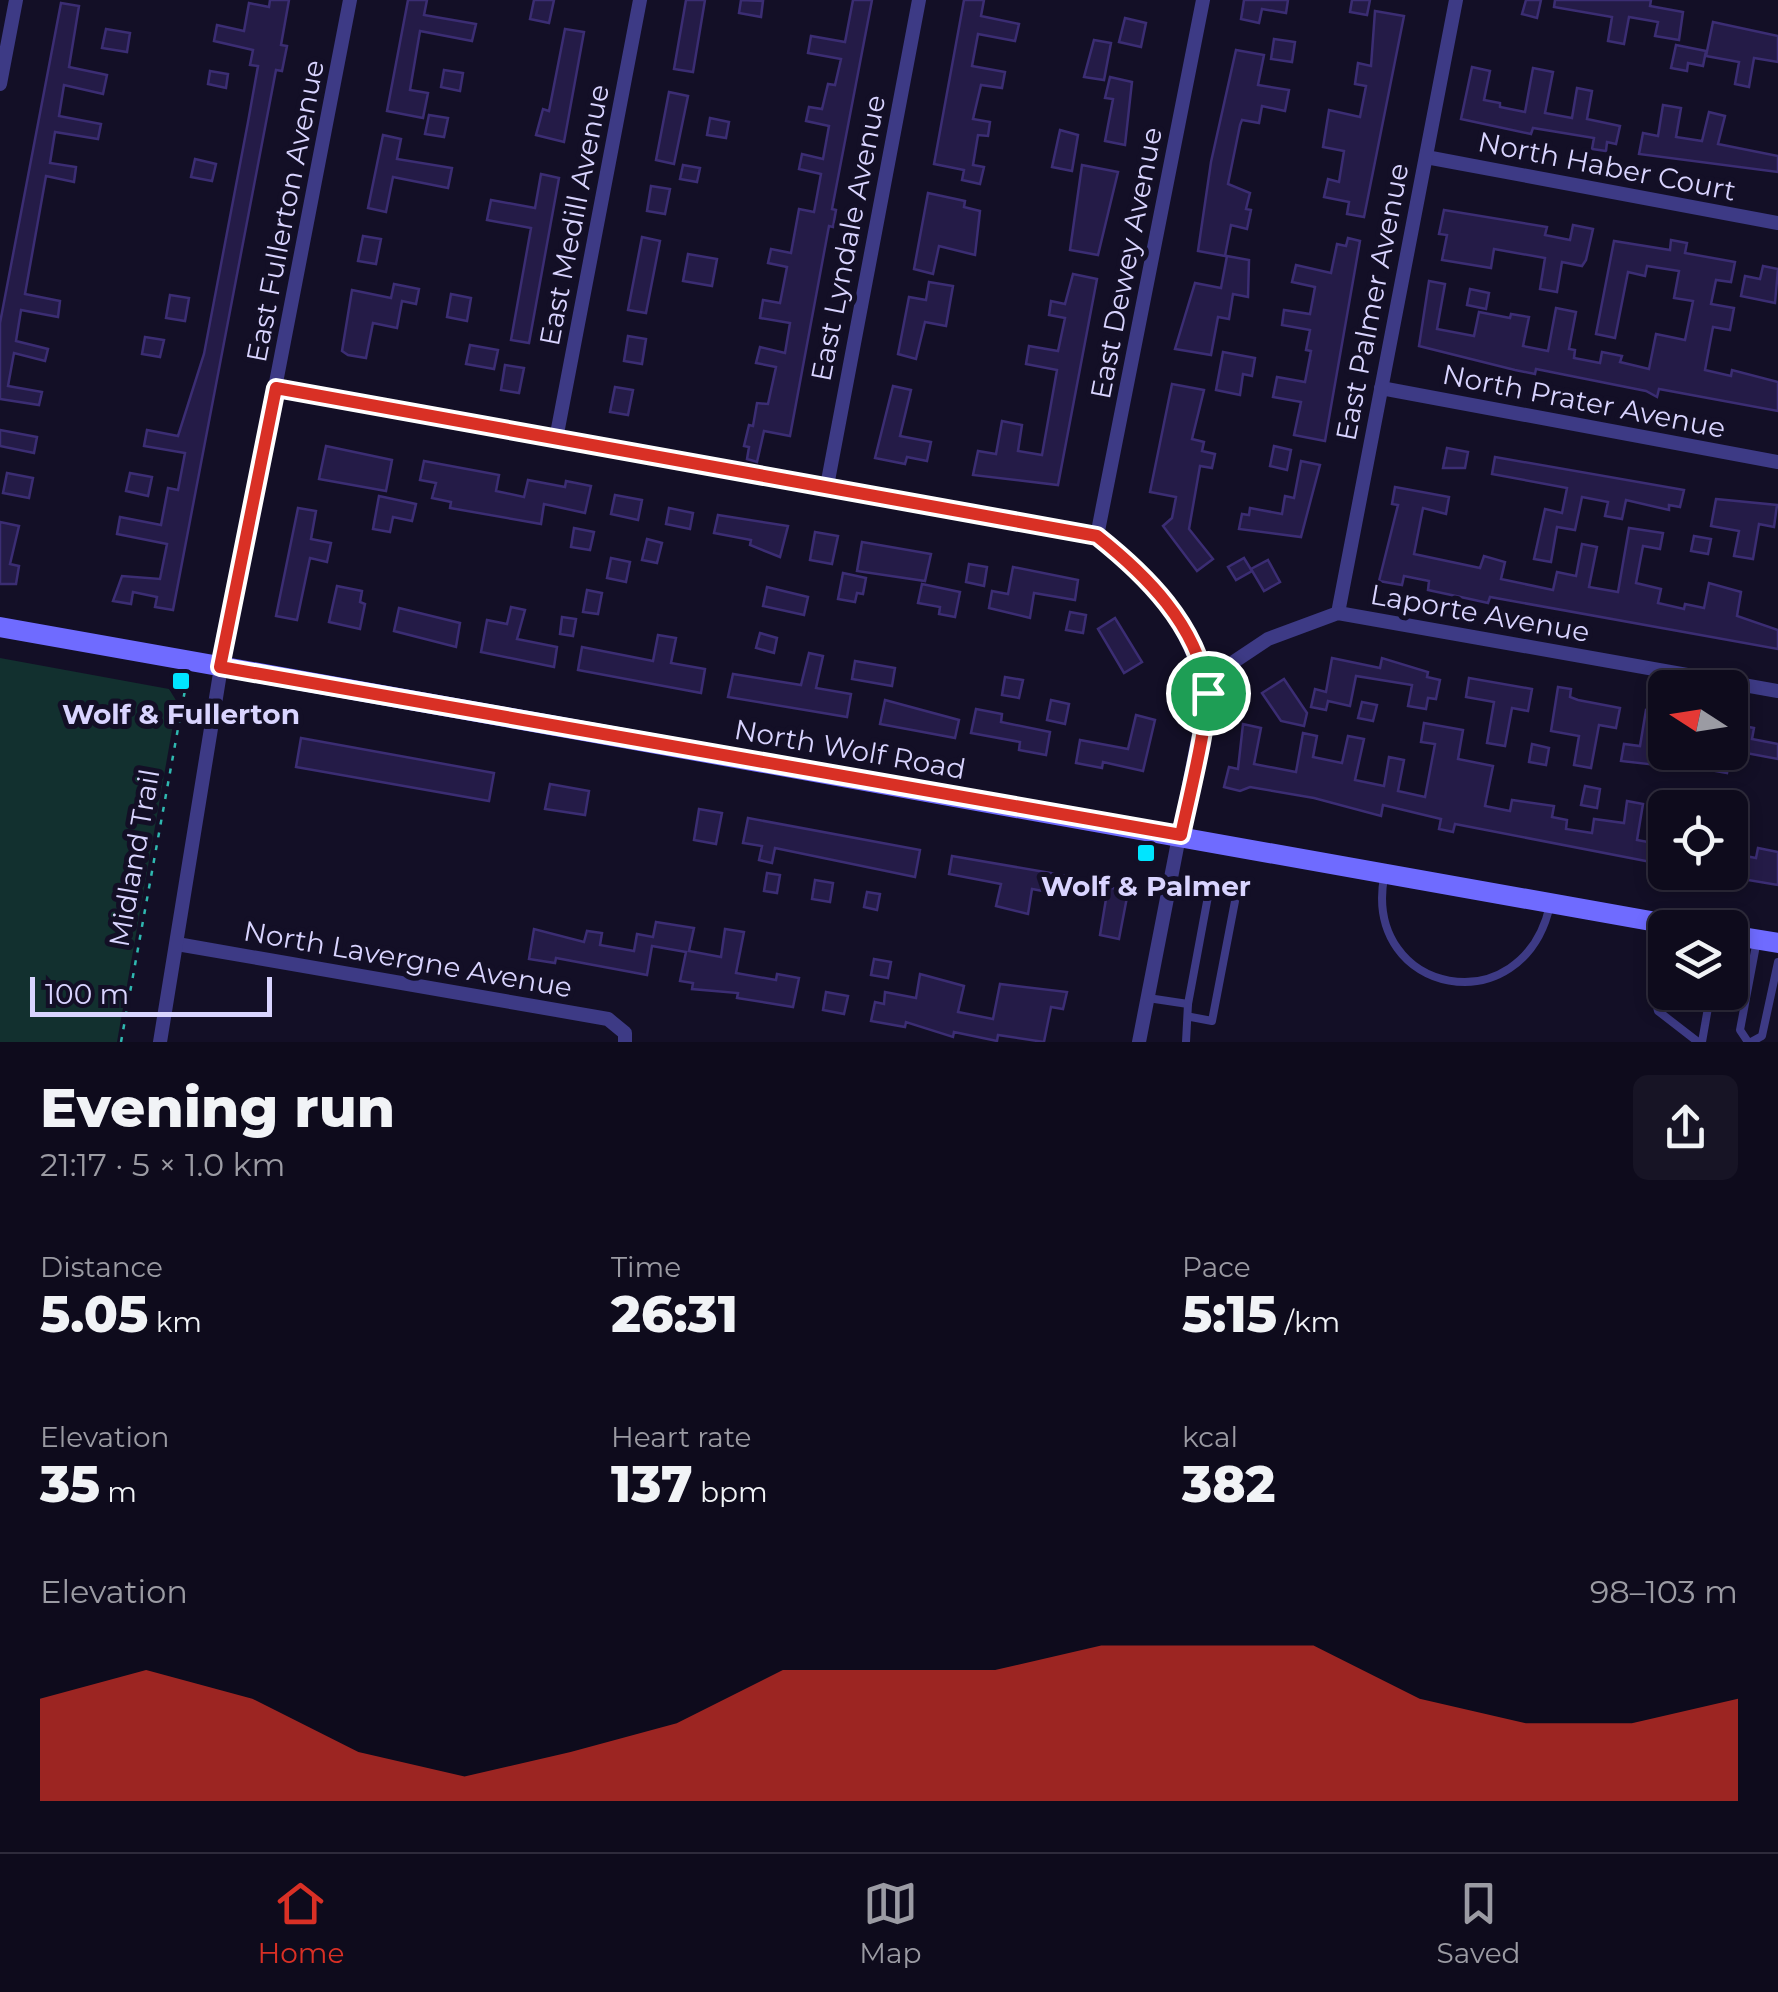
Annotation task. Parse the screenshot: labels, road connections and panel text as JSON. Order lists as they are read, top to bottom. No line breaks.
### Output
{"streets":{"main road":["North Wolf Road"],"street":["North Haber Court","East Fullerton Avenue","East Medill Avenue","East Lyndale Avenue","East Dewey Avenue","East Palmer Avenue","North Prater Avenue","Laporte Avenue","North Lavergne Avenue"],"path":["Midland Trail"]},"crossings":[["North Haber Court","East Palmer Avenue"],["East Fullerton Avenue","North Wolf Road"],["East Fullerton Avenue","North Lavergne Avenue"],["East Palmer Avenue","North Prater Avenue"],["East Palmer Avenue","Laporte Avenue"]],"places":{"transit":["Wolf & Fullerton","Wolf & Palmer"]},"scale_bar":"100 m","north":"left","page":{"scale":"100 m","heading":["Evening run","21:17 · 5 × 1.0 km"],"stats":[["Distance","5.05 km"],["Time","26:31"],["Pace","5:15 /km"],["Elevation","35 m"],["Heart rate","137 bpm"],["kcal","382"]],"chart":["Elevation","98–103 m"],"tabs":["Home","Map","Saved"]}}
